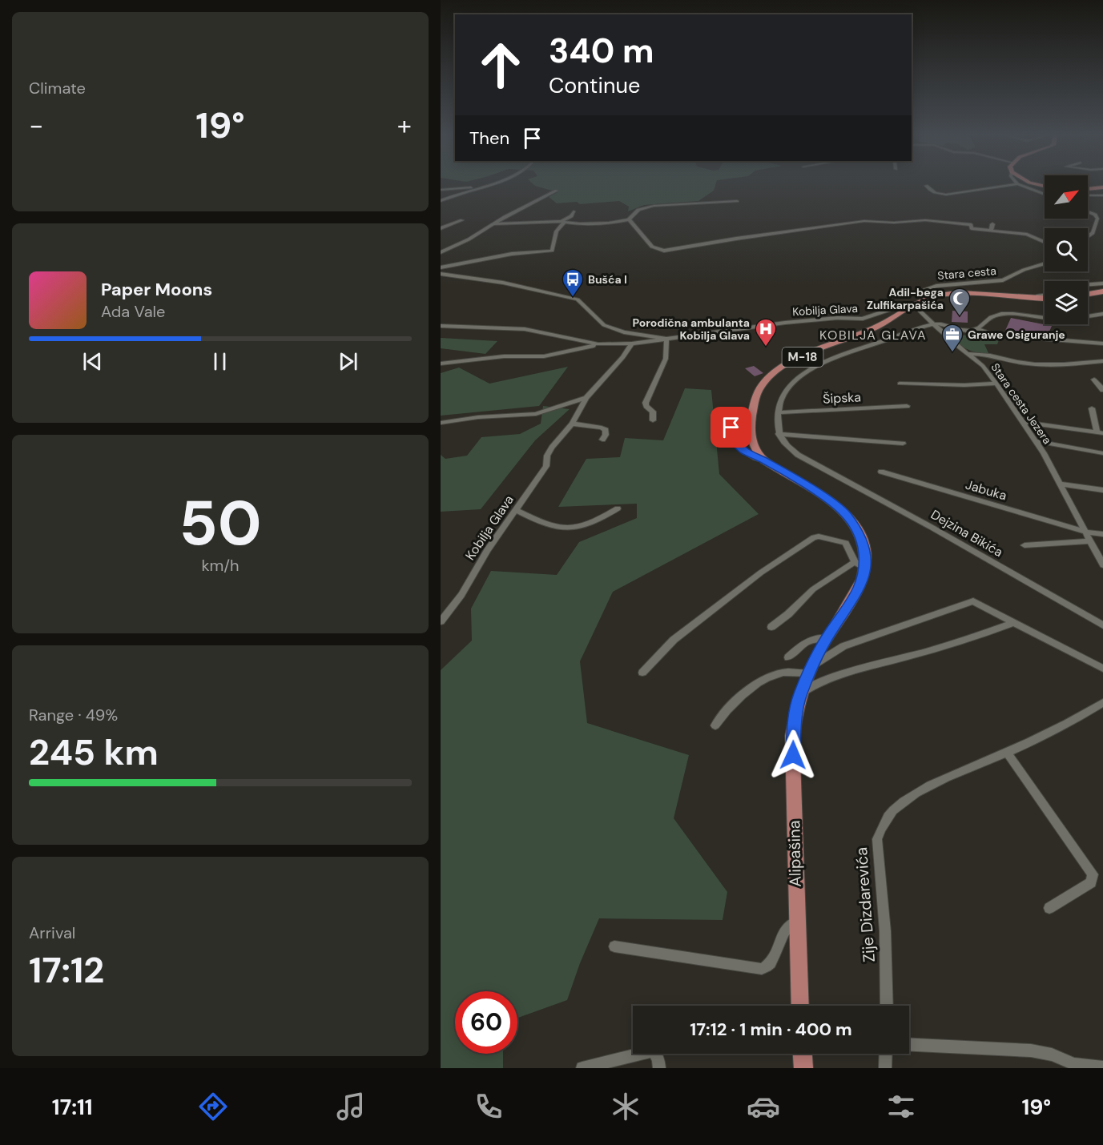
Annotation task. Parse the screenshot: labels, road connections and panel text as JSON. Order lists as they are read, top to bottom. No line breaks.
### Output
{"streets":{"main road":["Stara cesta","Kobilja Glava","M-18","Alipašina"],"street":["Šipska","Stara cesta Jezera","Jabuka","Dejzina Bikića","Zije Dizdarevića"]},"crossings":[["Stara cesta","Kobilja Glava"],["Stara cesta","Stara cesta Jezera"],["Kobilja Glava","Stara cesta Jezera"],["Kobilja Glava","Alipašina"],["Stara cesta Jezera","Jabuka"]],"districts":["KOBILJA GLAVA"],"places":{"bus stop":["Bušća I"],"mosque":["Adil-bega Zulfikarpašića"],"hospital":["Porodična ambulanta Kobilja Glava"],"office":["Grawe Osiguranje"]},"north":"top right","page":{"tile":["Climate",["50","km/h"],["Range · 49%","245 km"],["Arrival","17:12"]],"turn":["340 m","Continue"],"heat":["−","19°","+"],"then":"Then","song":["Paper Moons","Ada Vale"],"limit":"60","trip":"17:12 · 1 min · 400 m","tabs":["17:11","19°"]}}
